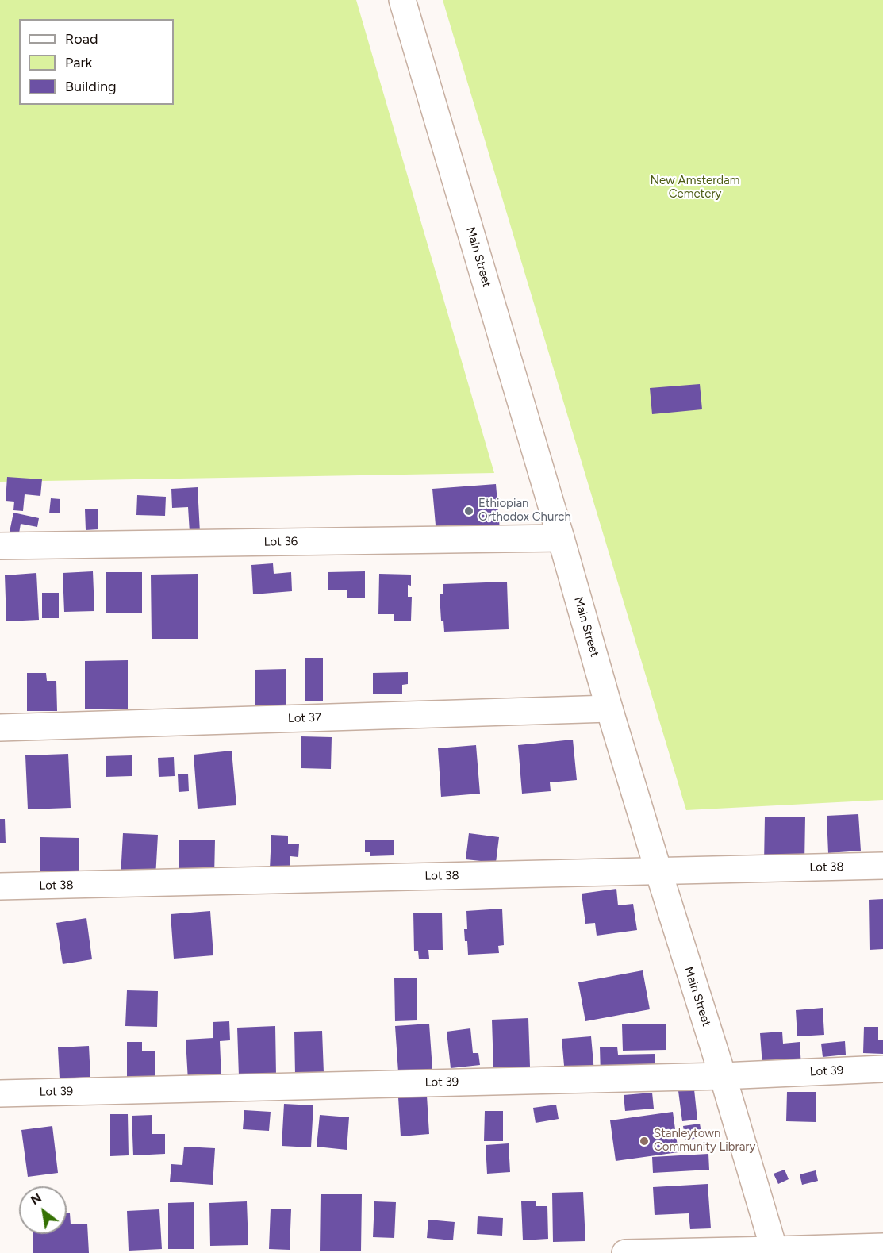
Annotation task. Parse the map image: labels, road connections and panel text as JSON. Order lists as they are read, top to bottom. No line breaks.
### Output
{"streets":{"street":["Main Street","Lot 36","Lot 37","Lot 38","Lot 39"]},"crossings":[["Main Street","Lot 36"],["Main Street","Lot 37"],["Main Street","Lot 38"],["Main Street","Lot 39"]],"parks":["New Amsterdam Cemetery"],"places":["Ethiopian Orthodox Church","Stanleytown Community Library"],"legend":["Road","Park","Building"],"north":"top left"}
